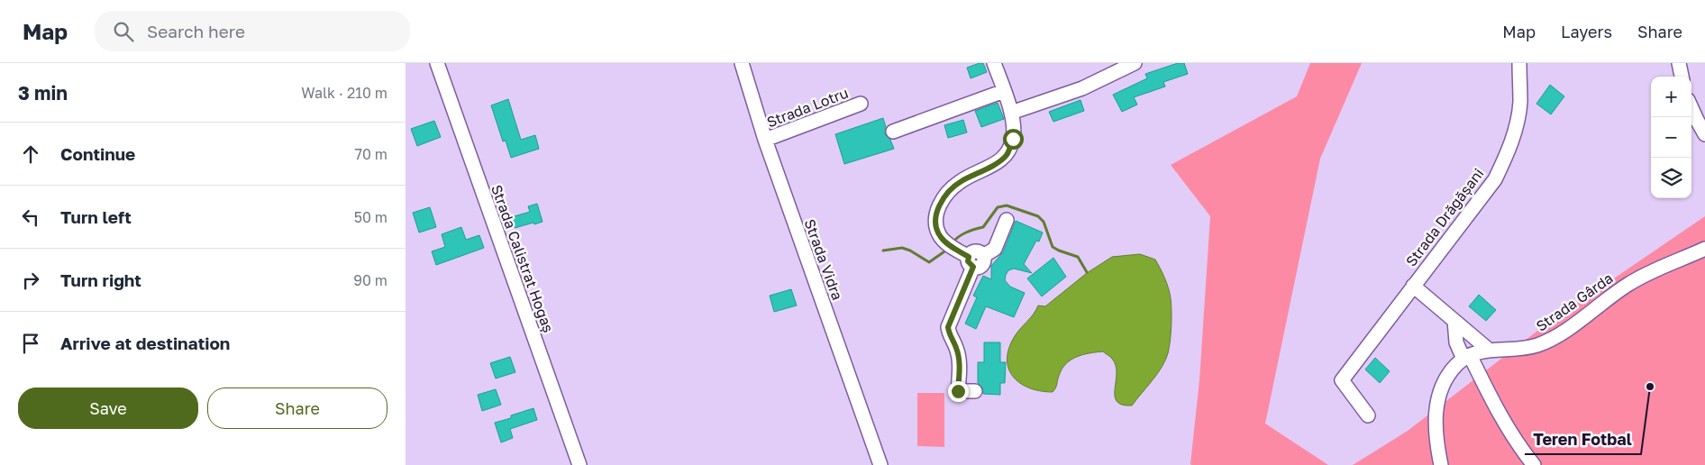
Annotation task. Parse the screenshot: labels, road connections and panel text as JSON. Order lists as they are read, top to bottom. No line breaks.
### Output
{"streets":{"street":["Strada Lotru","Strada Drăgășani","Strada Calistrat Hogaș","Strada Vidra","Strada Gârda"]},"crossings":[["Strada Lotru","Strada Vidra"],["Strada Drăgășani","Strada Gârda"]],"places":["Teren Fotbal"],"page":{"header":"Map","search":"Search here","nav":["Map","Layers","Share"],"heading":["3 min","Walk · 210 m"],"map_buttons":["+","−"],"list":[["Continue","70 m"],["Turn left","50 m"],["Turn right","90 m"],"Arrive at destination"],"buttons":["Save","Share"]}}
